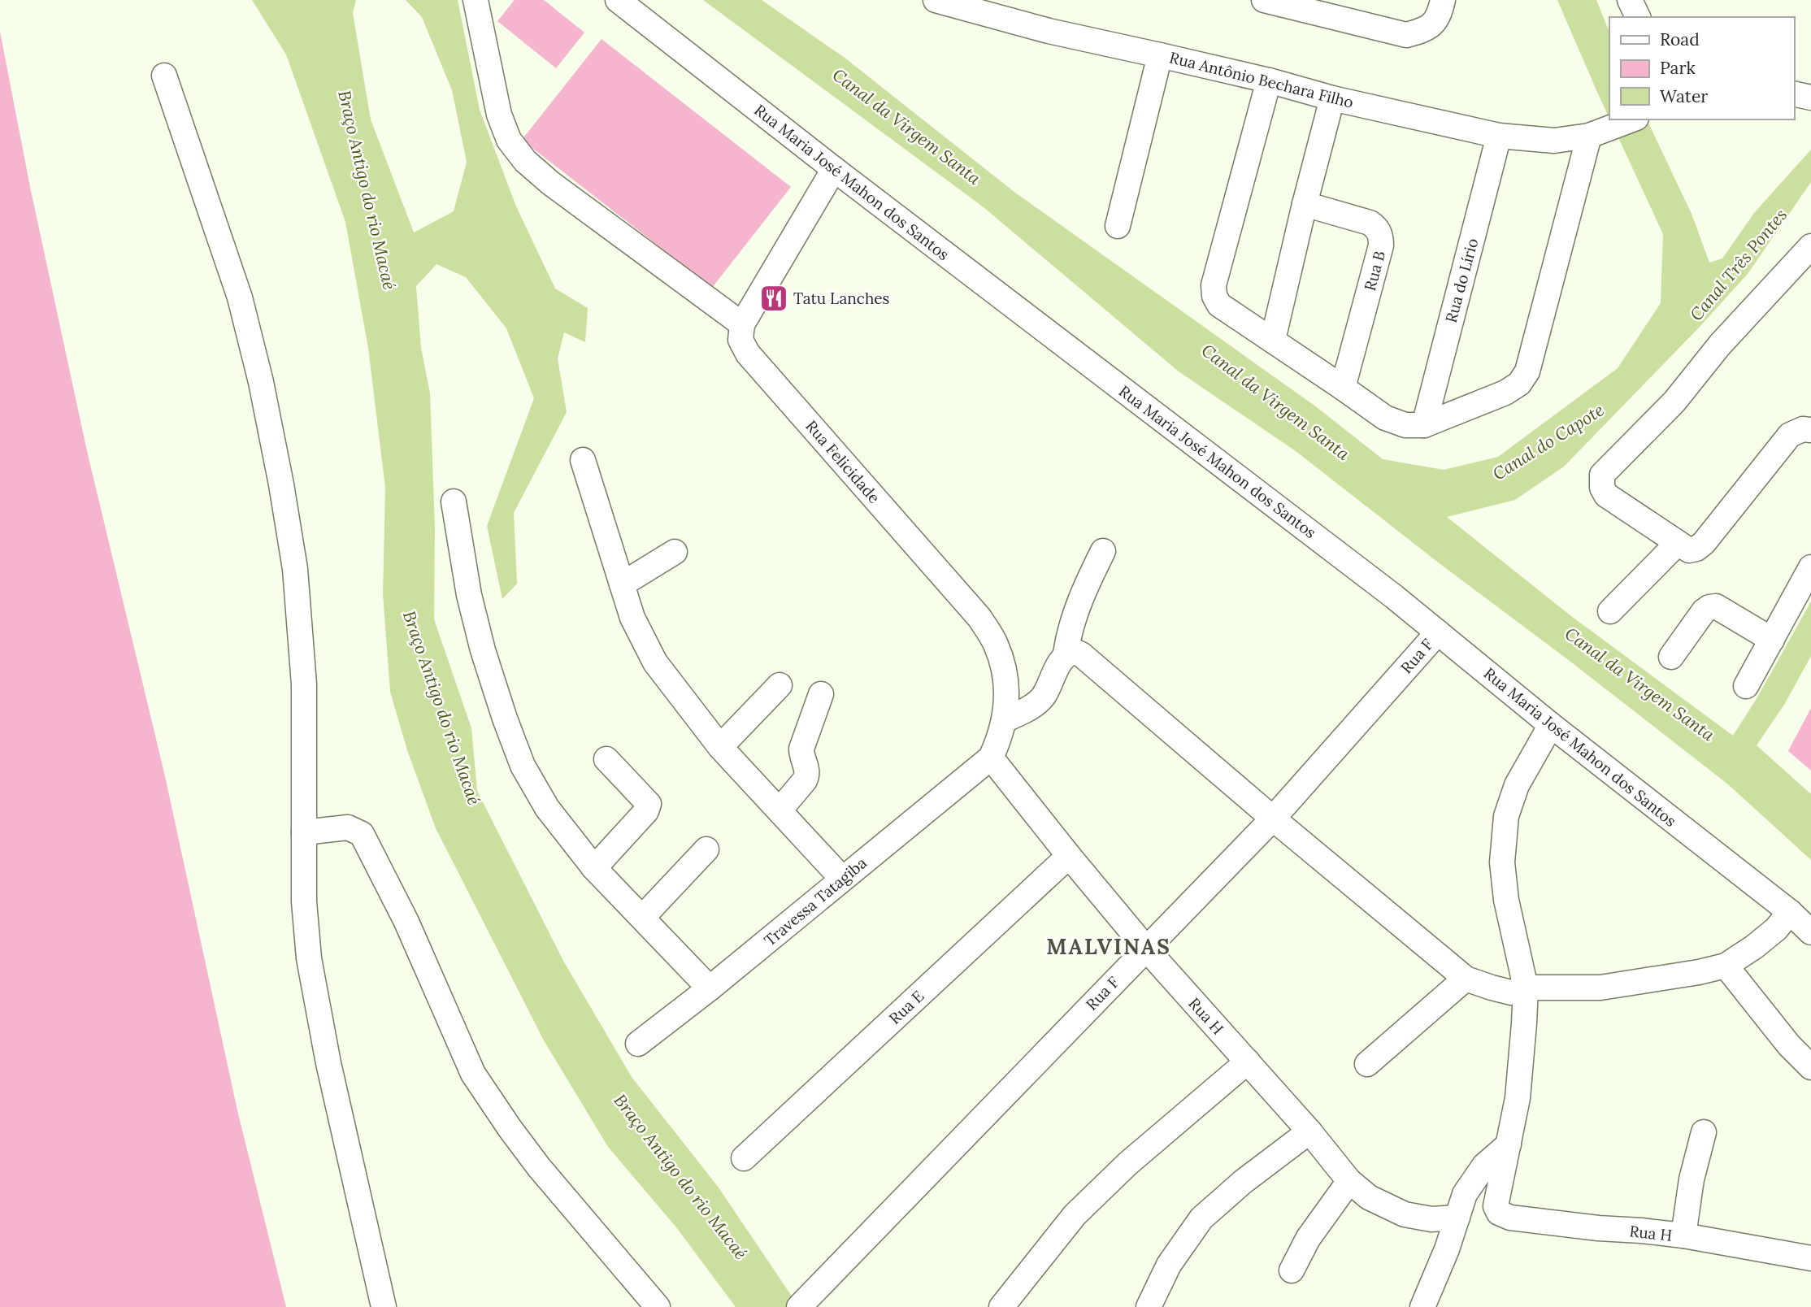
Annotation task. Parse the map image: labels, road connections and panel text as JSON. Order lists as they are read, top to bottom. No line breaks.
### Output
{"streets":{"street":["Rua Antônio Bechara Filho","Rua Maria José Mahon dos Santos","Rua B","Rua do Lírio","Rua Felicidade","Rua F","Travessa Tatagiba","Rua E","Rua H"]},"crossings":[["Rua Antônio Bechara Filho","Rua do Lírio"],["Rua Maria José Mahon dos Santos","Rua F"],["Rua Felicidade","Travessa Tatagiba"],["Rua Felicidade","Rua H"],["Rua F","Rua H"],["Travessa Tatagiba","Rua H"],["Rua E","Rua H"]],"districts":["MALVINAS"],"water":["Canal da Virgem Santa","Braço Antigo do rio Macaé","Canal Três Pontes","Canal do Capote"],"places":{"restaurant":["Tatu Lanches"]},"legend":["Road","Park","Water"]}
